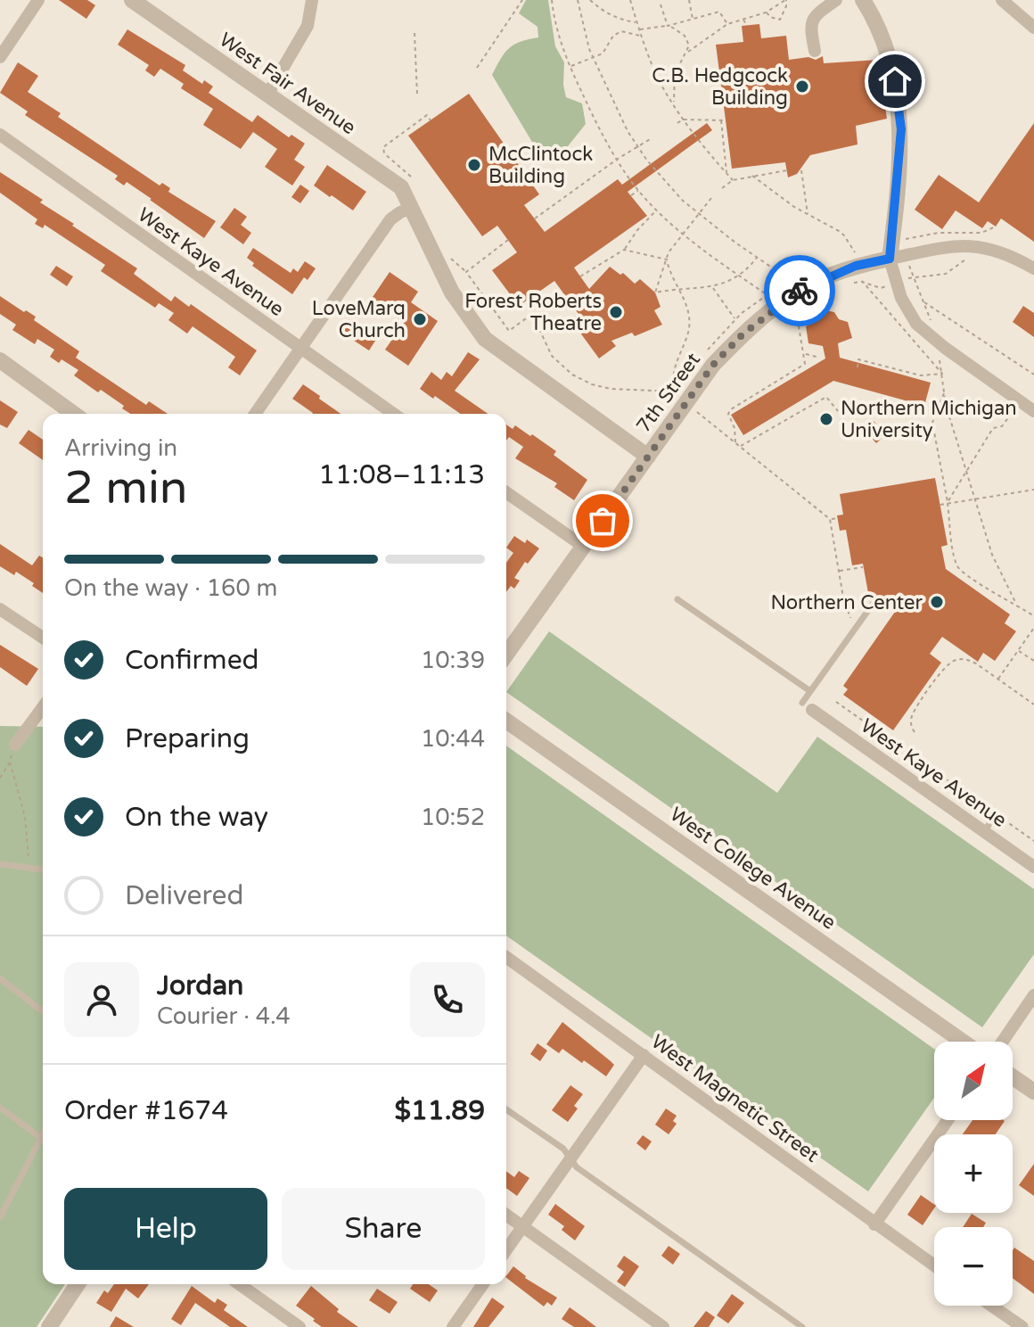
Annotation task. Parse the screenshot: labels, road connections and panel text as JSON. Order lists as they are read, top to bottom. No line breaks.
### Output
{"streets":{"street":["West Fair Avenue","West Kaye Avenue","7th Street","West College Avenue","West Magnetic Street"]},"crossings":[["West Fair Avenue","7th Street"]],"places":["C.B. Hedgcock Building","McClintock Building","Forest Roberts Theatre","LoveMarq Church","Northern Michigan University","Northern Center"],"north":"top right","page":{"heading":["2 min","Arriving in","11:08–11:13"],"panel":["Jordan","Courier · 4.4","Order #1674","$11.89"],"bar":"On the way · 160 m","list":[["Confirmed","10:39"],["Preparing","10:44"],["On the way","10:52"],"Delivered"],"map_buttons":["+","−"],"buttons":["Help","Share"]}}
